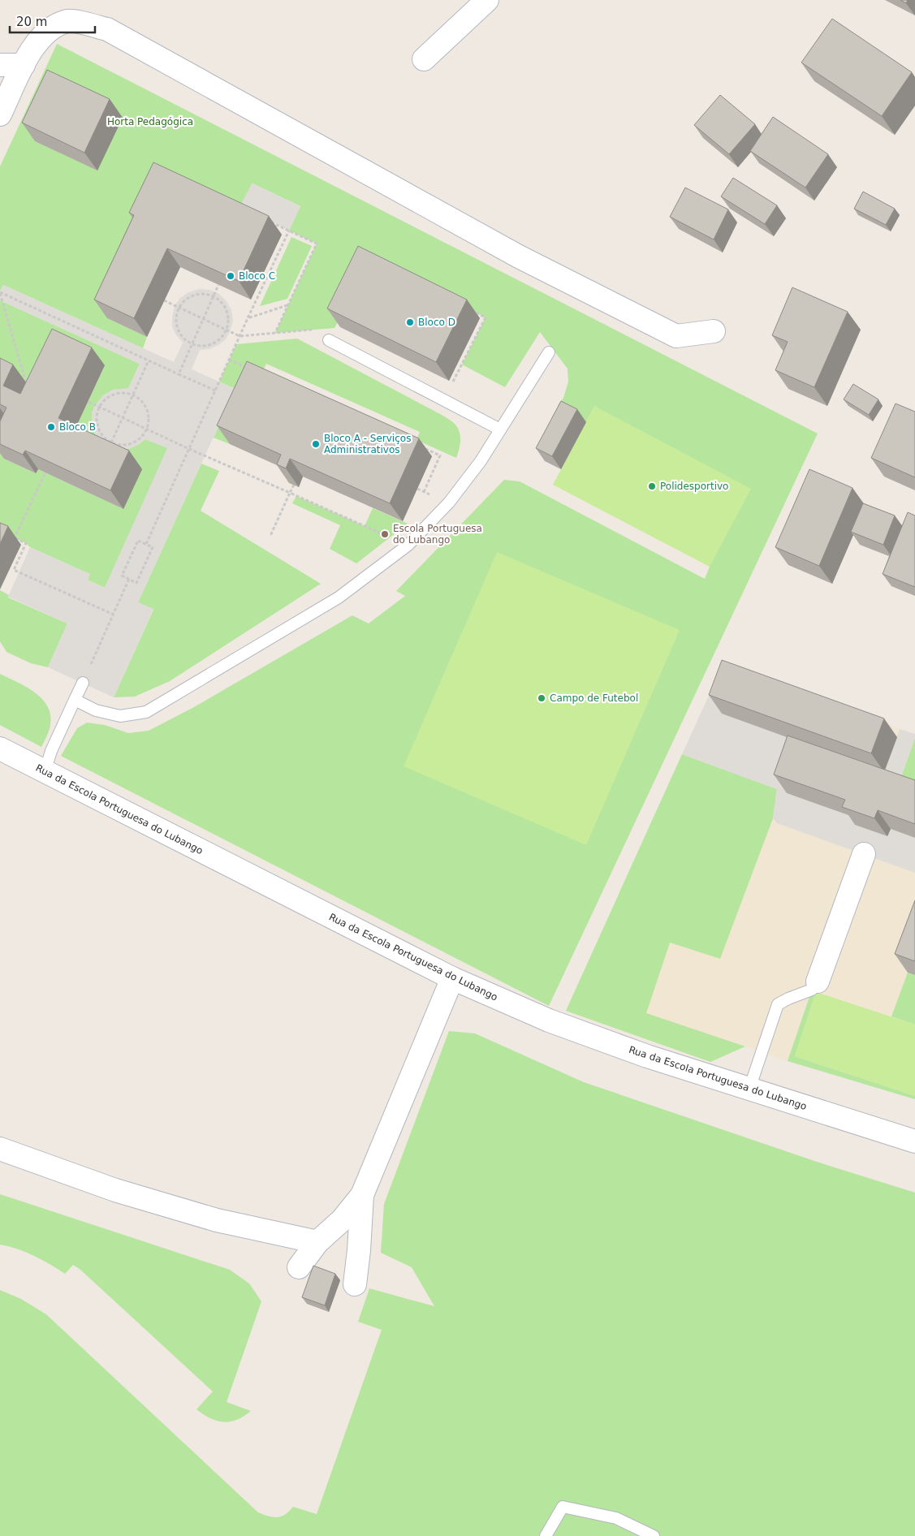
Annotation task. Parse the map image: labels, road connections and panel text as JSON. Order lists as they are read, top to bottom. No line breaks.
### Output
{"streets":{"street":["Rua da Escola Portuguesa do Lubango"]},"parks":["Horta Pedagógica"],"places":["Bloco C","Bloco D","Bloco B","Bloco A - Serviços Administrativos","Polidesportivo","Escola Portuguesa do Lubango","Campo de Futebol"],"scale_bar":"20 m"}
